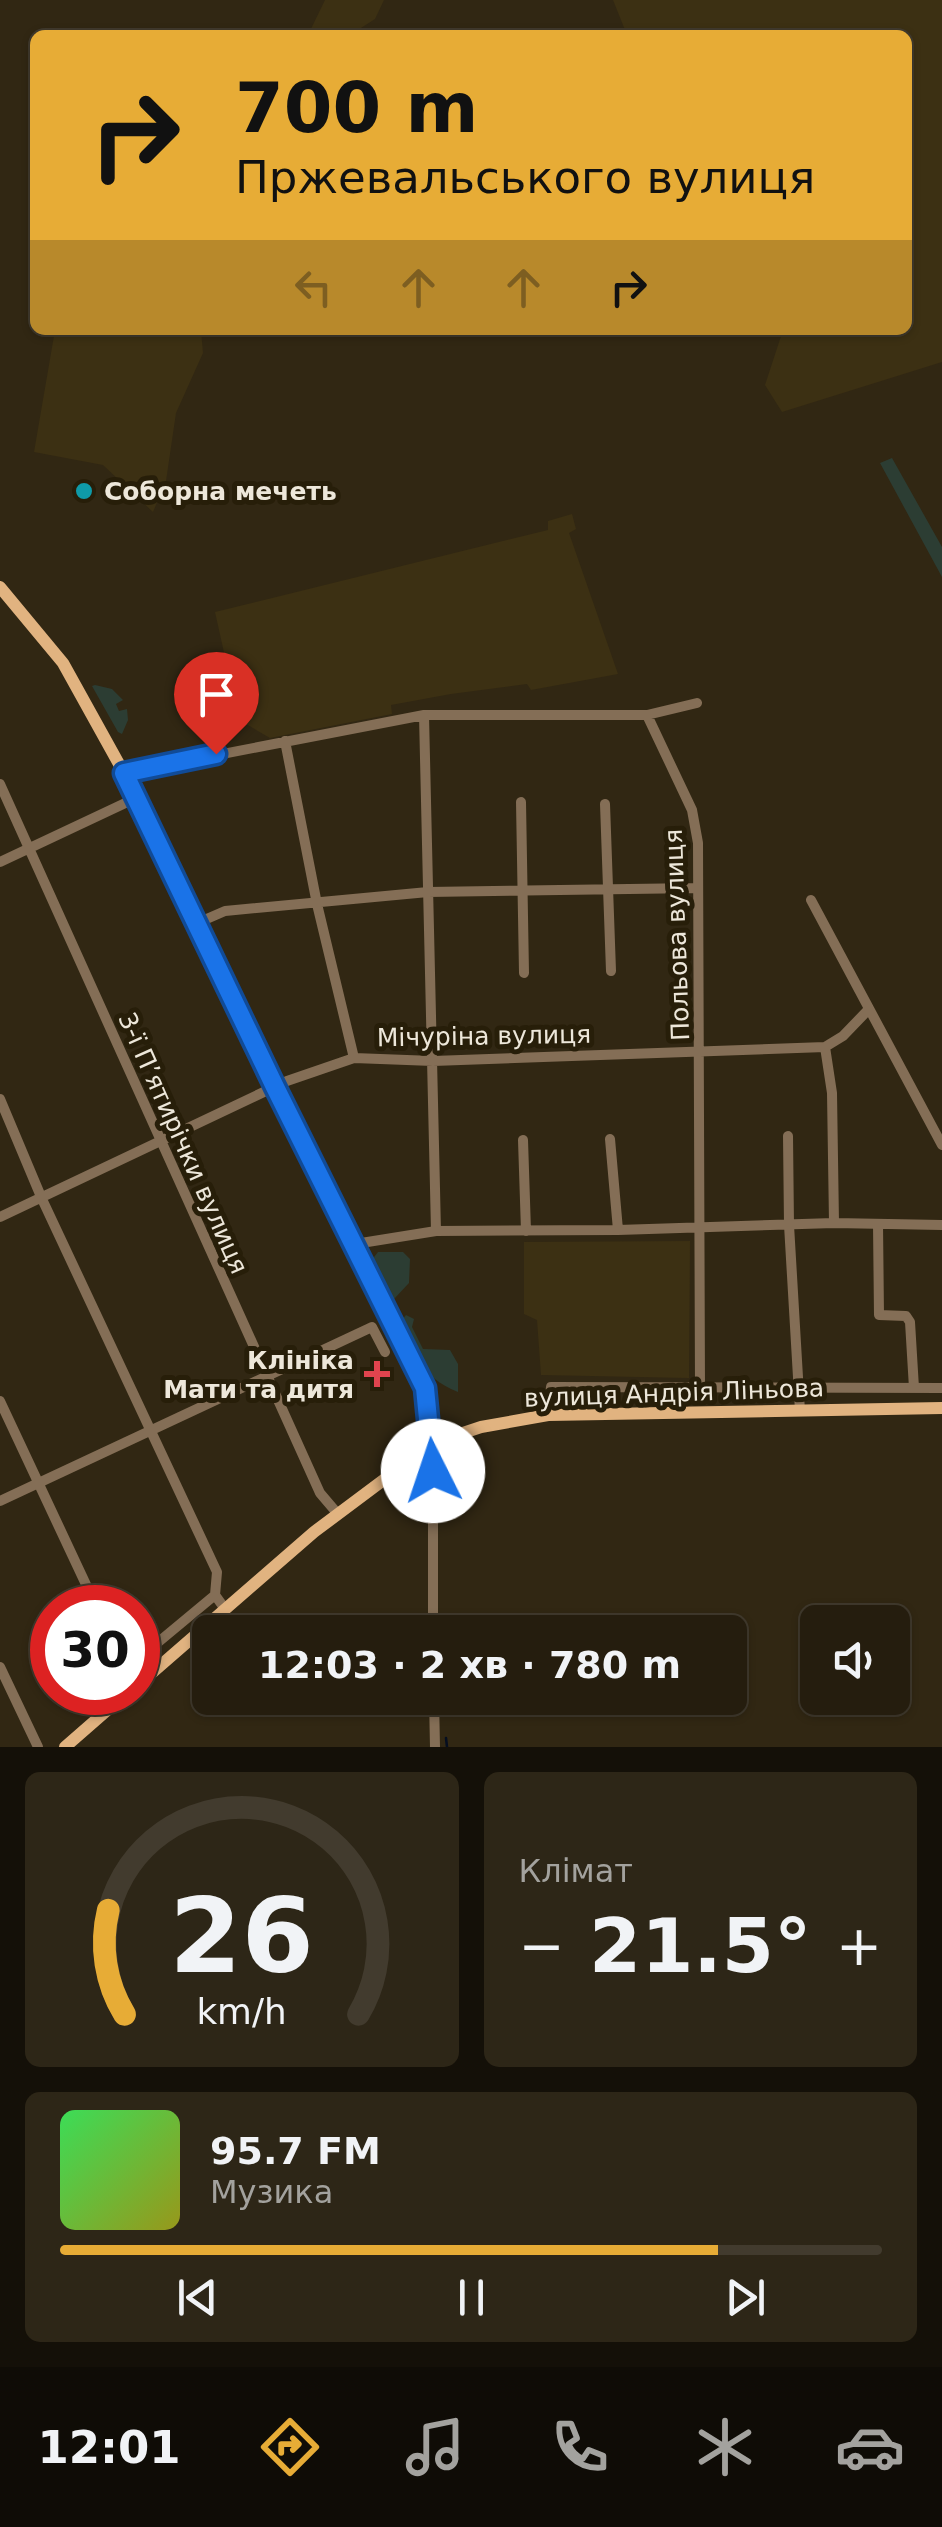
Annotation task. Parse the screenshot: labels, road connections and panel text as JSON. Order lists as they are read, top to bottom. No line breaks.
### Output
{"streets":{"main road":["вулиця Андрія Ліньова"],"street":["Польова вулиця","Мічуріна вулиця","3-ї П’ятирічки вулиця"]},"crossings":[["Польова вулиця","Мічуріна вулиця"],["Мічуріна вулиця","3-ї П’ятирічки вулиця"],["3-ї П’ятирічки вулиця","вулиця Андрія Ліньова"]],"places":{"other":["Соборна мечеть"],"health":["Клініка Мати та дитя"]},"page":{"turn":["700 m","Пржевальського вулиця"],"limit":"30","trip":"12:03 · 2 хв · 780 m","tile":"Клімат","heat":["−","21.5°","+"],"song":["95.7 FM","Музика"],"tabs":"12:01","gauge":["26","km/h"]}}
